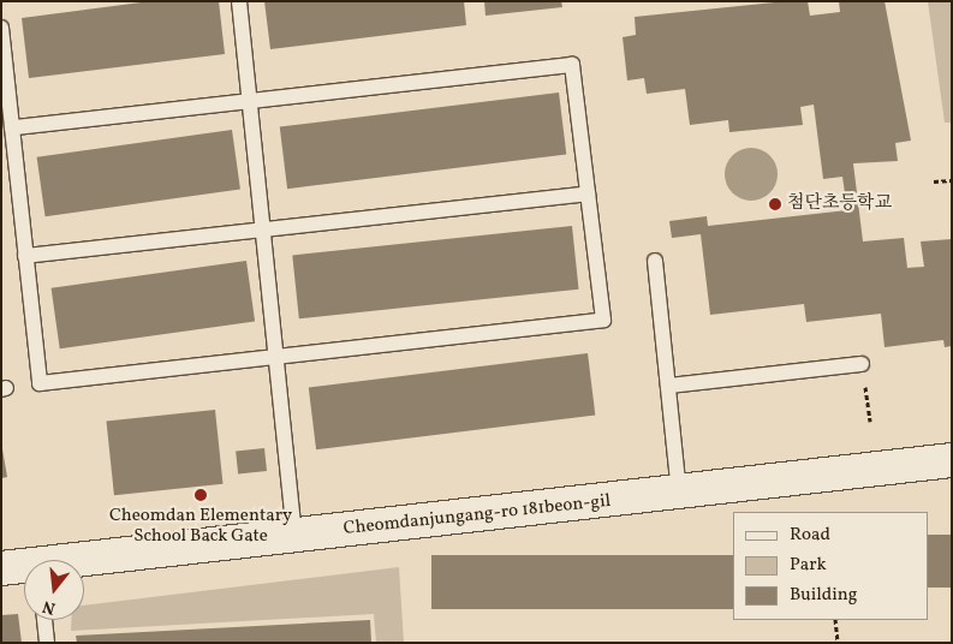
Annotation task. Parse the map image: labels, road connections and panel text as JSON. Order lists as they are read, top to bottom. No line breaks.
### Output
{"streets":{"street":["Cheomdanjungang-ro 181beon-gil"]},"places":["첨단초등학교","Cheomdan Elementary School Back Gate"],"legend":["Road","Park","Building"],"north":"bottom"}
